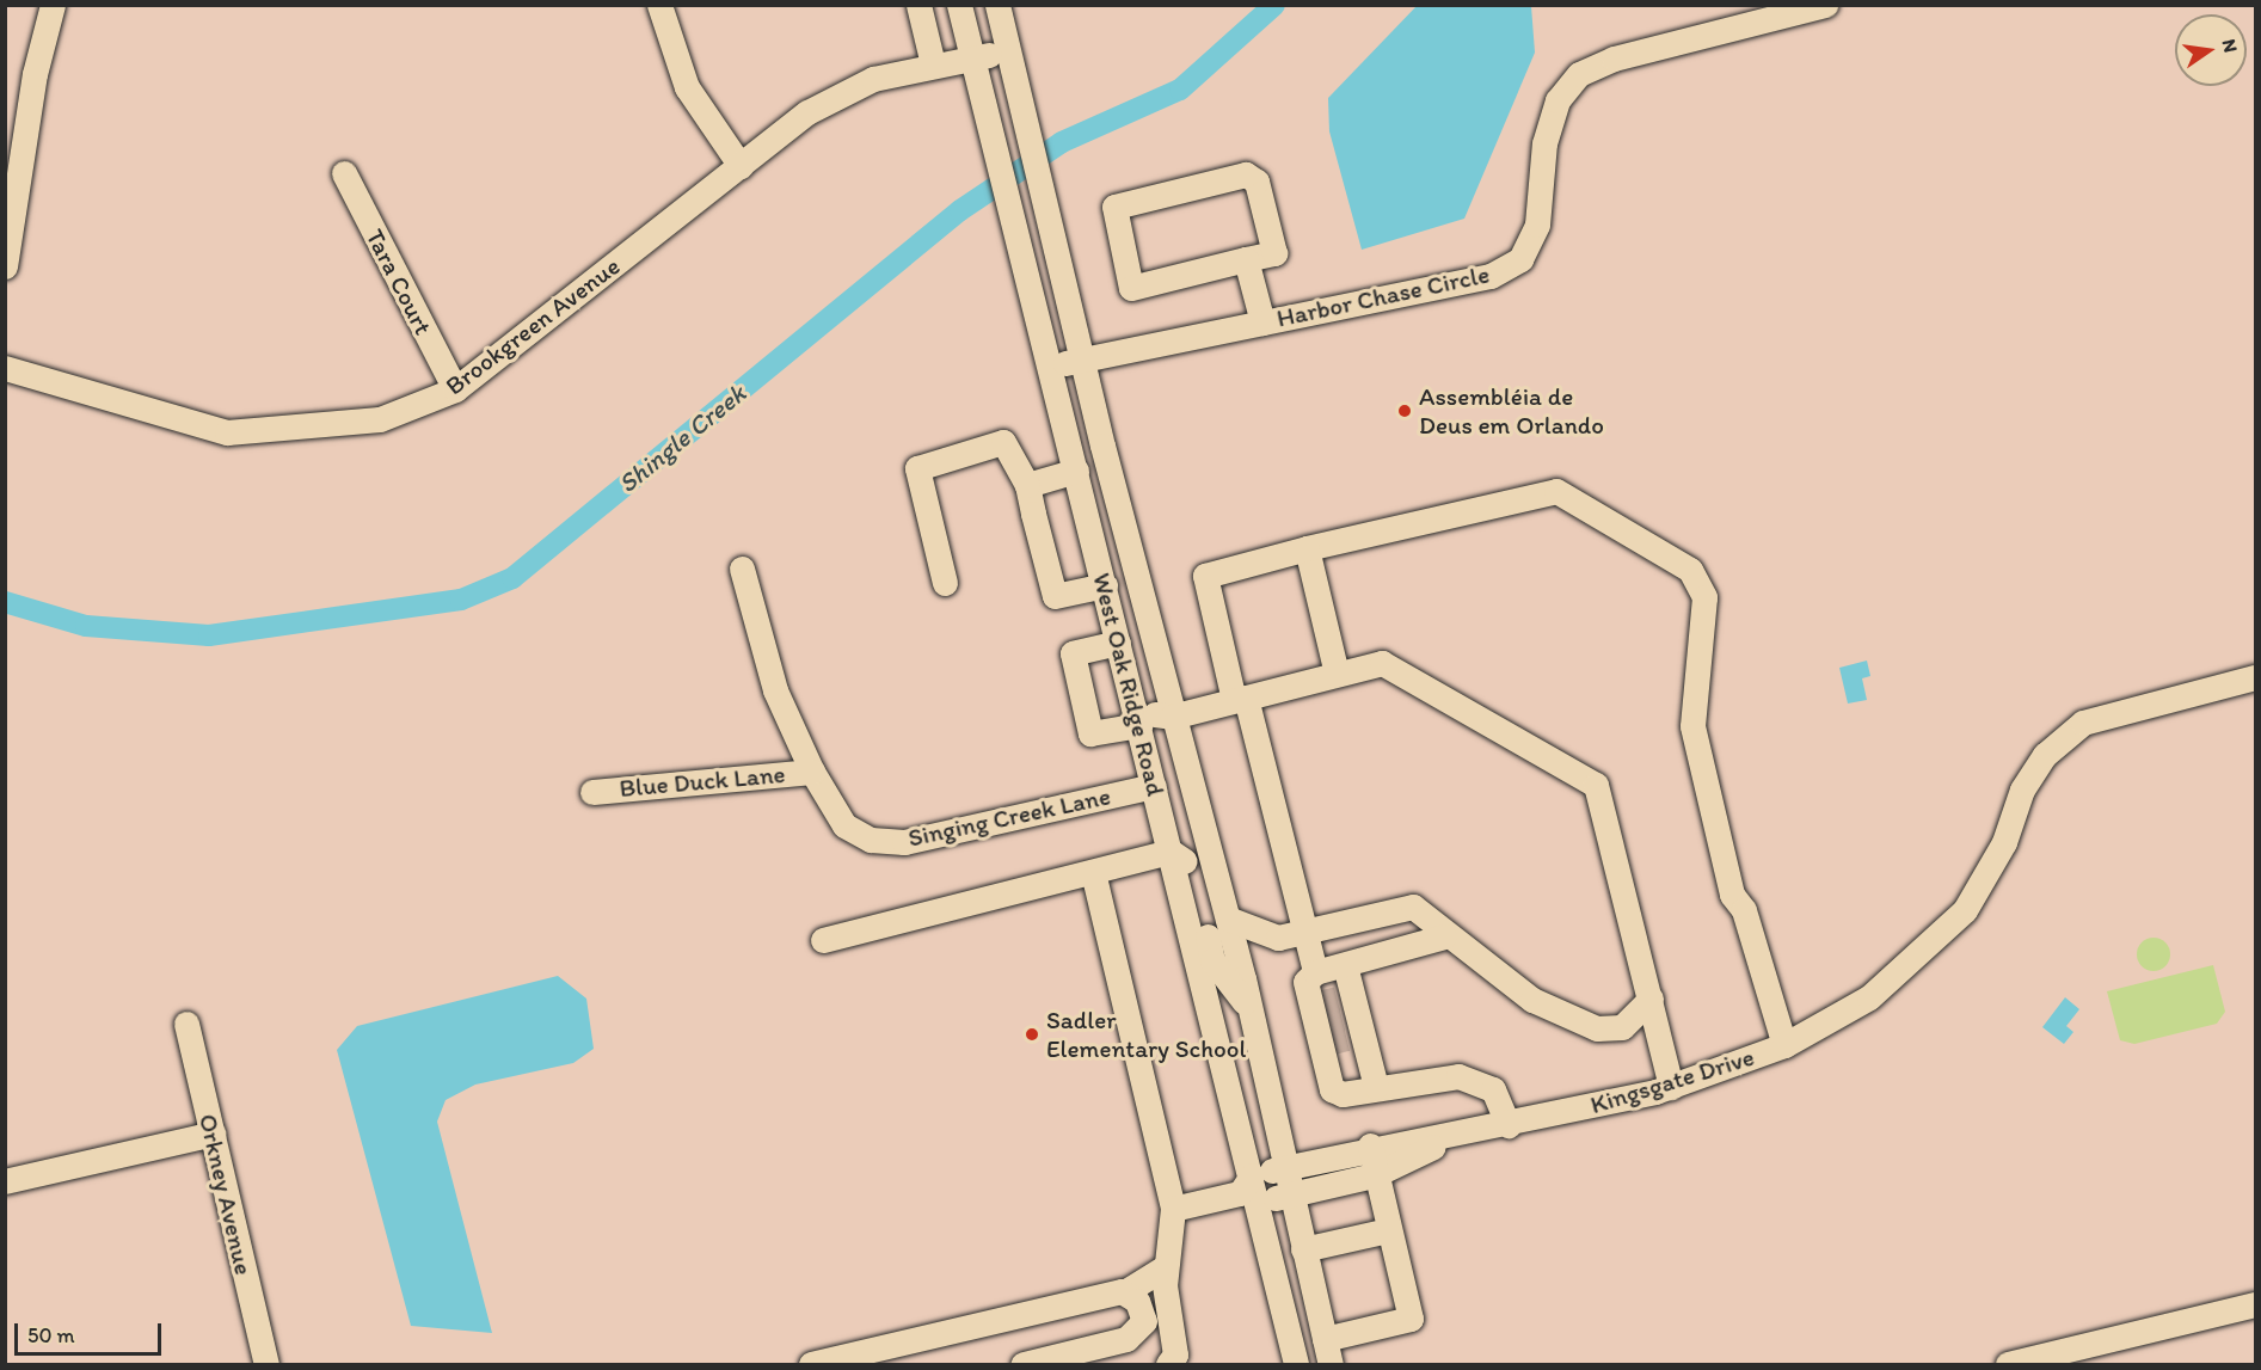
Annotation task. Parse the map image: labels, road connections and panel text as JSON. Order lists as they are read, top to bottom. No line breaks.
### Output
{"streets":{"street":["Tara Court","Harbor Chase Circle","Brookgreen Avenue","West Oak Ridge Road","Blue Duck Lane","Singing Creek Lane","Kingsgate Drive","Orkney Avenue"]},"crossings":[["Tara Court","Brookgreen Avenue"],["Harbor Chase Circle","West Oak Ridge Road"],["Brookgreen Avenue","West Oak Ridge Road"],["West Oak Ridge Road","Singing Creek Lane"],["West Oak Ridge Road","Kingsgate Drive"],["Blue Duck Lane","Singing Creek Lane"]],"water":["Shingle Creek"],"places":["Assembléia de Deus em Orlando","Sadler Elementary School"],"scale_bar":"50 m","north":"right"}
